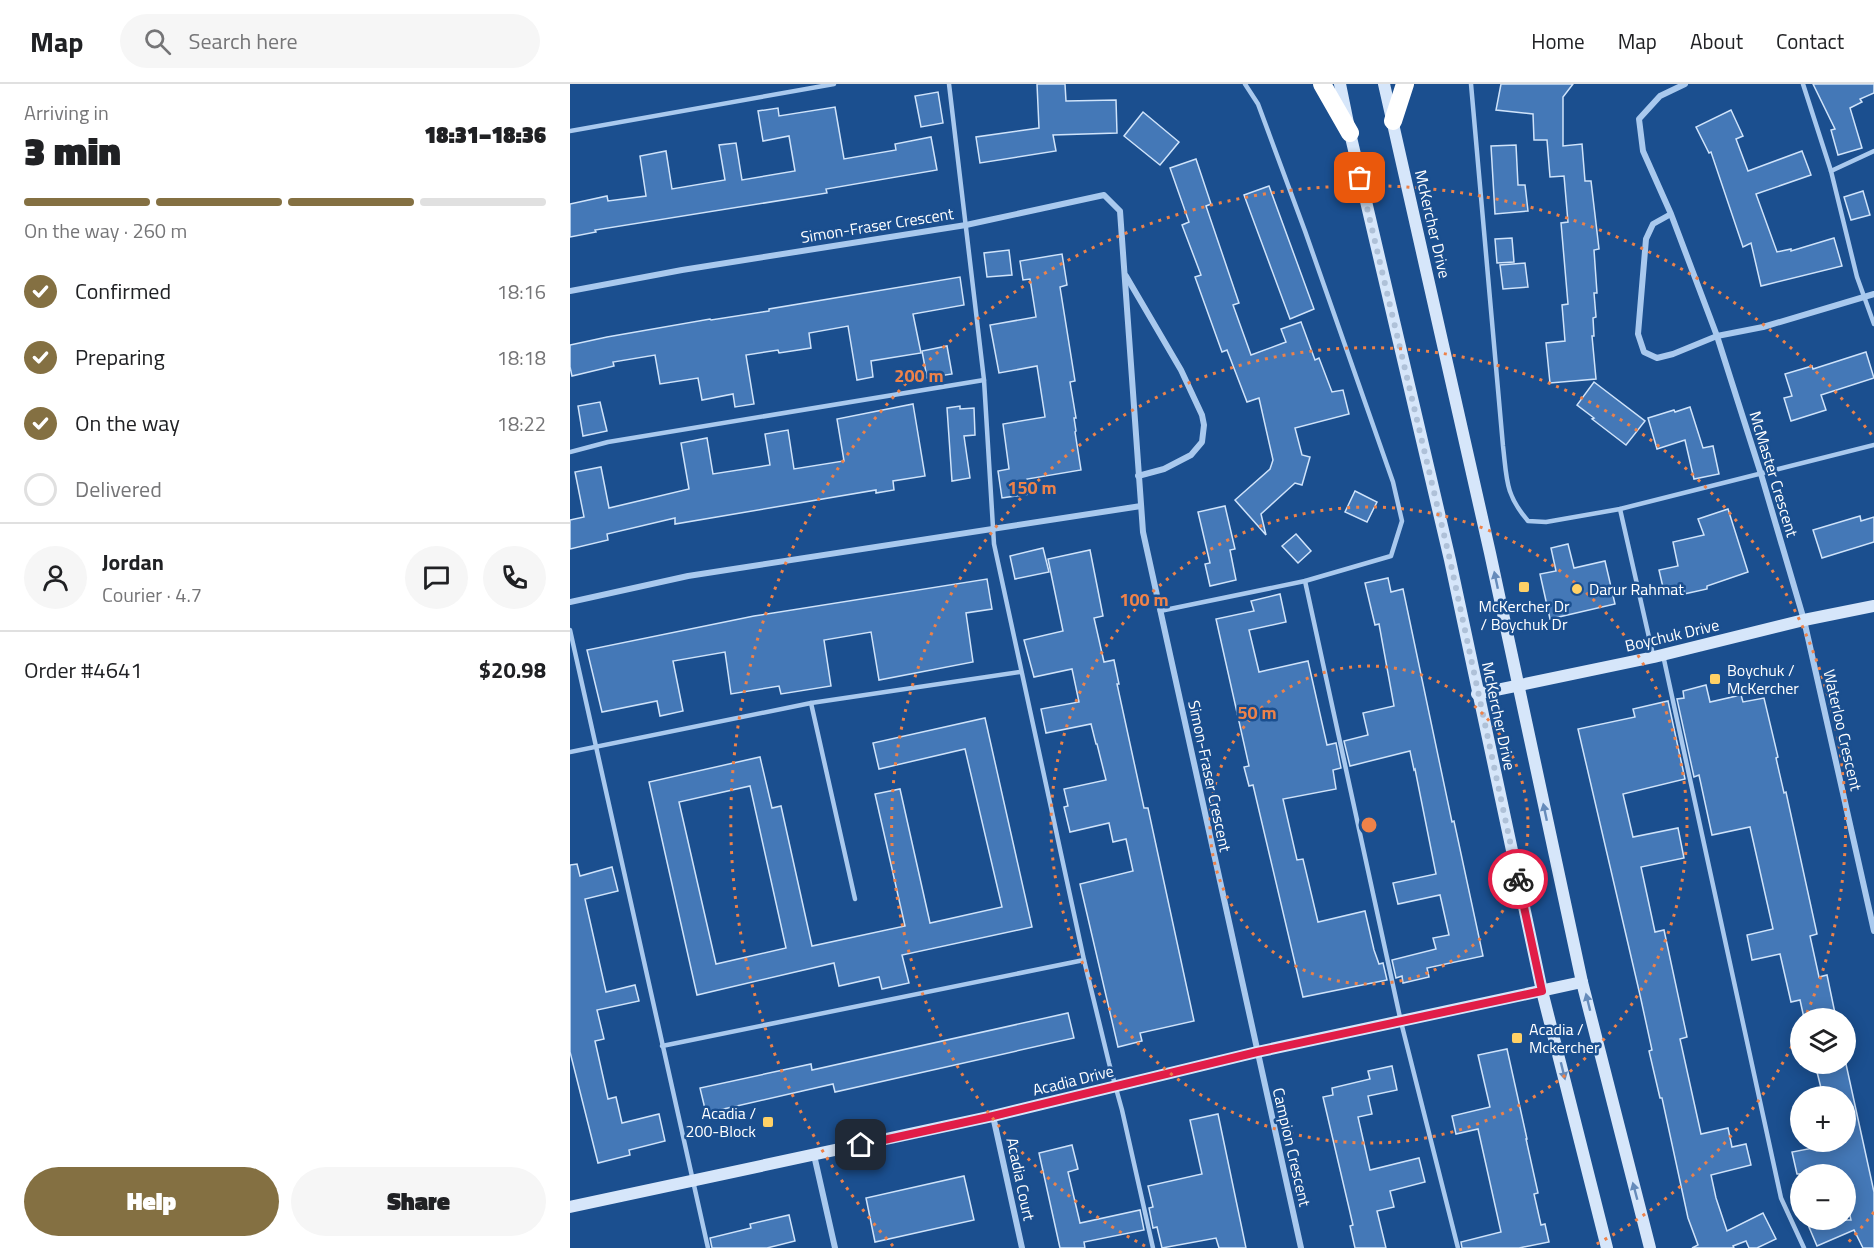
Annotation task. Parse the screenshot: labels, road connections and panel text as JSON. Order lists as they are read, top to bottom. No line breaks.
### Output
{"streets":{"main road":["McKercher Drive","Boychuk Drive","Acadia Drive"],"street":["Simon-Fraser Crescent","McMaster Crescent","Waterloo Crescent","Campion Crescent","Acadia Court"]},"crossings":[["McKercher Drive","Boychuk Drive"],["McKercher Drive","Acadia Drive"],["Simon-Fraser Crescent","Acadia Drive"],["Simon-Fraser Crescent","Campion Crescent"],["McMaster Crescent","Boychuk Drive"],["McMaster Crescent","Waterloo Crescent"],["Boychuk Drive","Waterloo Crescent"],["Acadia Drive","Campion Crescent"],["Acadia Drive","Acadia Court"]],"places":{"transit":["McKercher Dr / Boychuk Dr","Boychuk / McKercher","Acadia / Mckercher","Acadia / 200-Block"],"other":["Darur Rahmat"]},"page":{"header":"Map","search":"Search here","nav":["Home","Map","About","Contact"],"heading":["3 min","Arriving in","18:31–18:36"],"panel":["Jordan","Courier · 4.7","Order #4641","$20.98"],"bar":"On the way · 260 m","list":[["Confirmed","18:16"],["Preparing","18:18"],["On the way","18:22"],"Delivered"],"map_buttons":["+","−"],"buttons":["Help","Share"]},"rings":["200 m","150 m","100 m","50 m"]}
